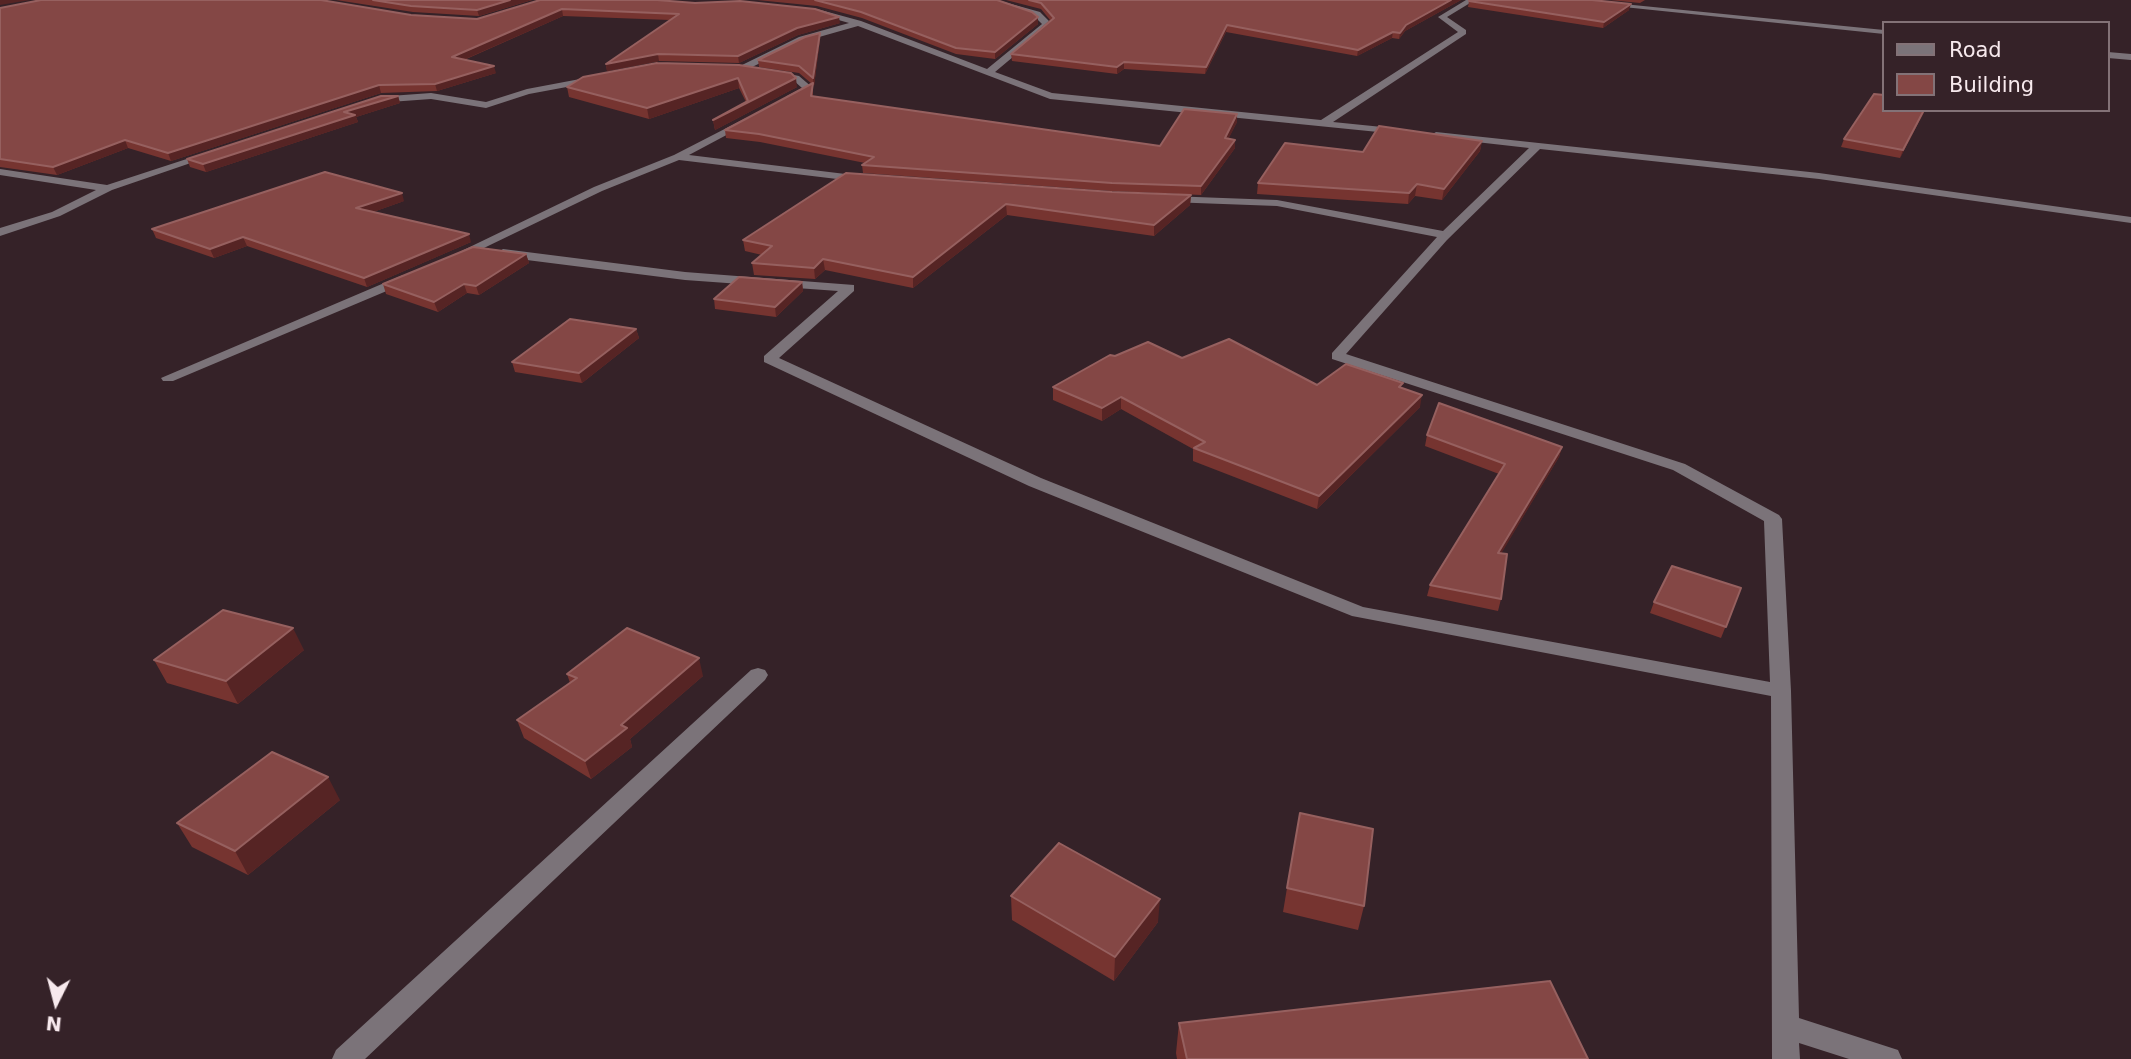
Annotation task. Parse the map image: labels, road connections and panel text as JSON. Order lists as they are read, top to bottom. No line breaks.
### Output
{"legend":["Road","Building"],"north":"bottom"}
